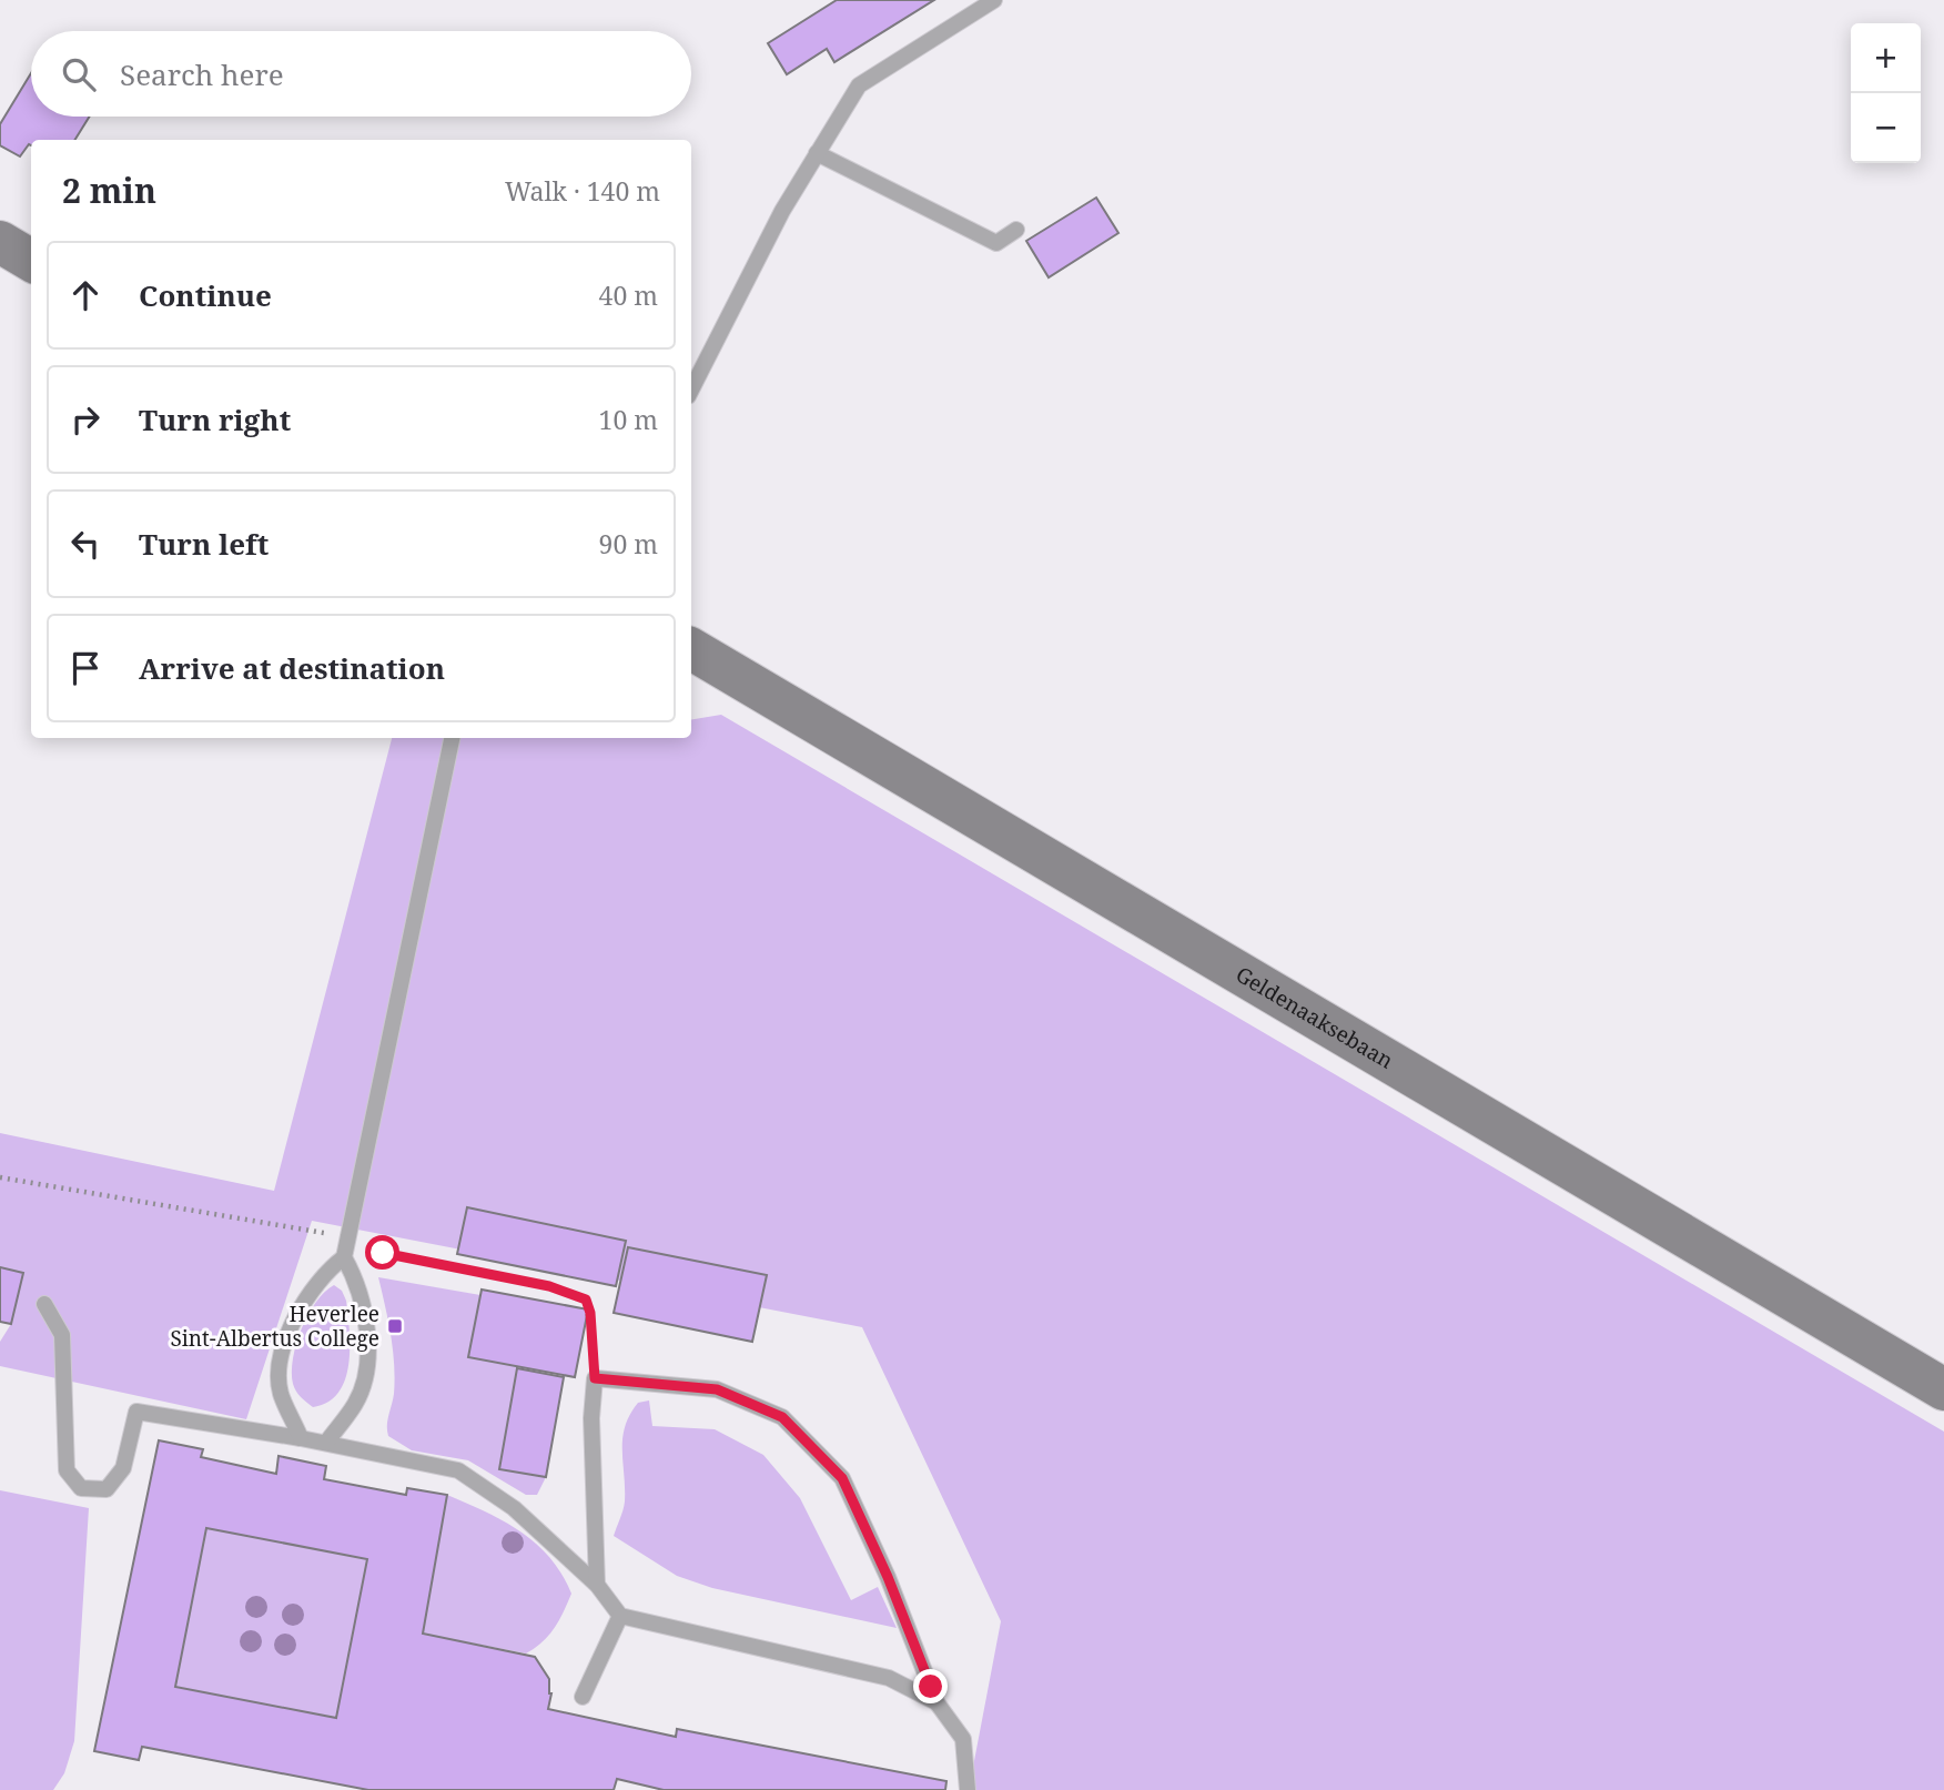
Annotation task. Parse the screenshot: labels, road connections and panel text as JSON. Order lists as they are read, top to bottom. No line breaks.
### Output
{"streets":{"street":["Geldenaaksebaan"]},"places":{"transit":["Heverlee Sint-Albertus College"]},"page":{"map_buttons":["+","−"],"search":"Search here","heading":["2 min","Walk · 140 m"],"list":[["Continue","40 m"],["Turn right","10 m"],["Turn left","90 m"],"Arrive at destination"]}}
